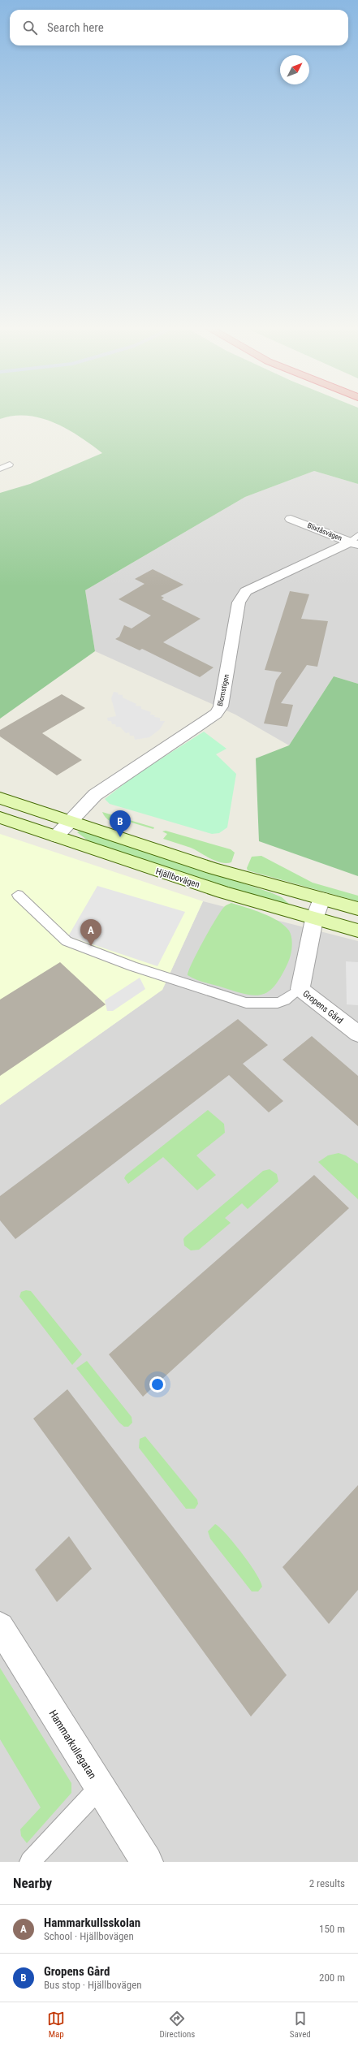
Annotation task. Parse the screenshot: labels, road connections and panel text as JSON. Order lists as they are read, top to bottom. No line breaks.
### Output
{"streets":{"street":["Blixtåsvägen","Blomstigen","Hjällbovägen","Gropens Gård","Hammarkullegatan"]},"crossings":[["Blixtåsvägen","Blomstigen"],["Blomstigen","Hjällbovägen"],["Hjällbovägen","Gropens Gård"]],"north":"top right","page":{"search":"Search here","pins":["B","A"],"heading":["Nearby","2 results"],"list":[{"mark":"A","name":"Hammarkullsskolan","note":"School · Hjällbovägen","value":"150 m"},{"mark":"B","name":"Gropens Gård","note":"Bus stop · Hjällbovägen","value":"200 m"}],"nav":["Map","Directions","Saved"]}}
